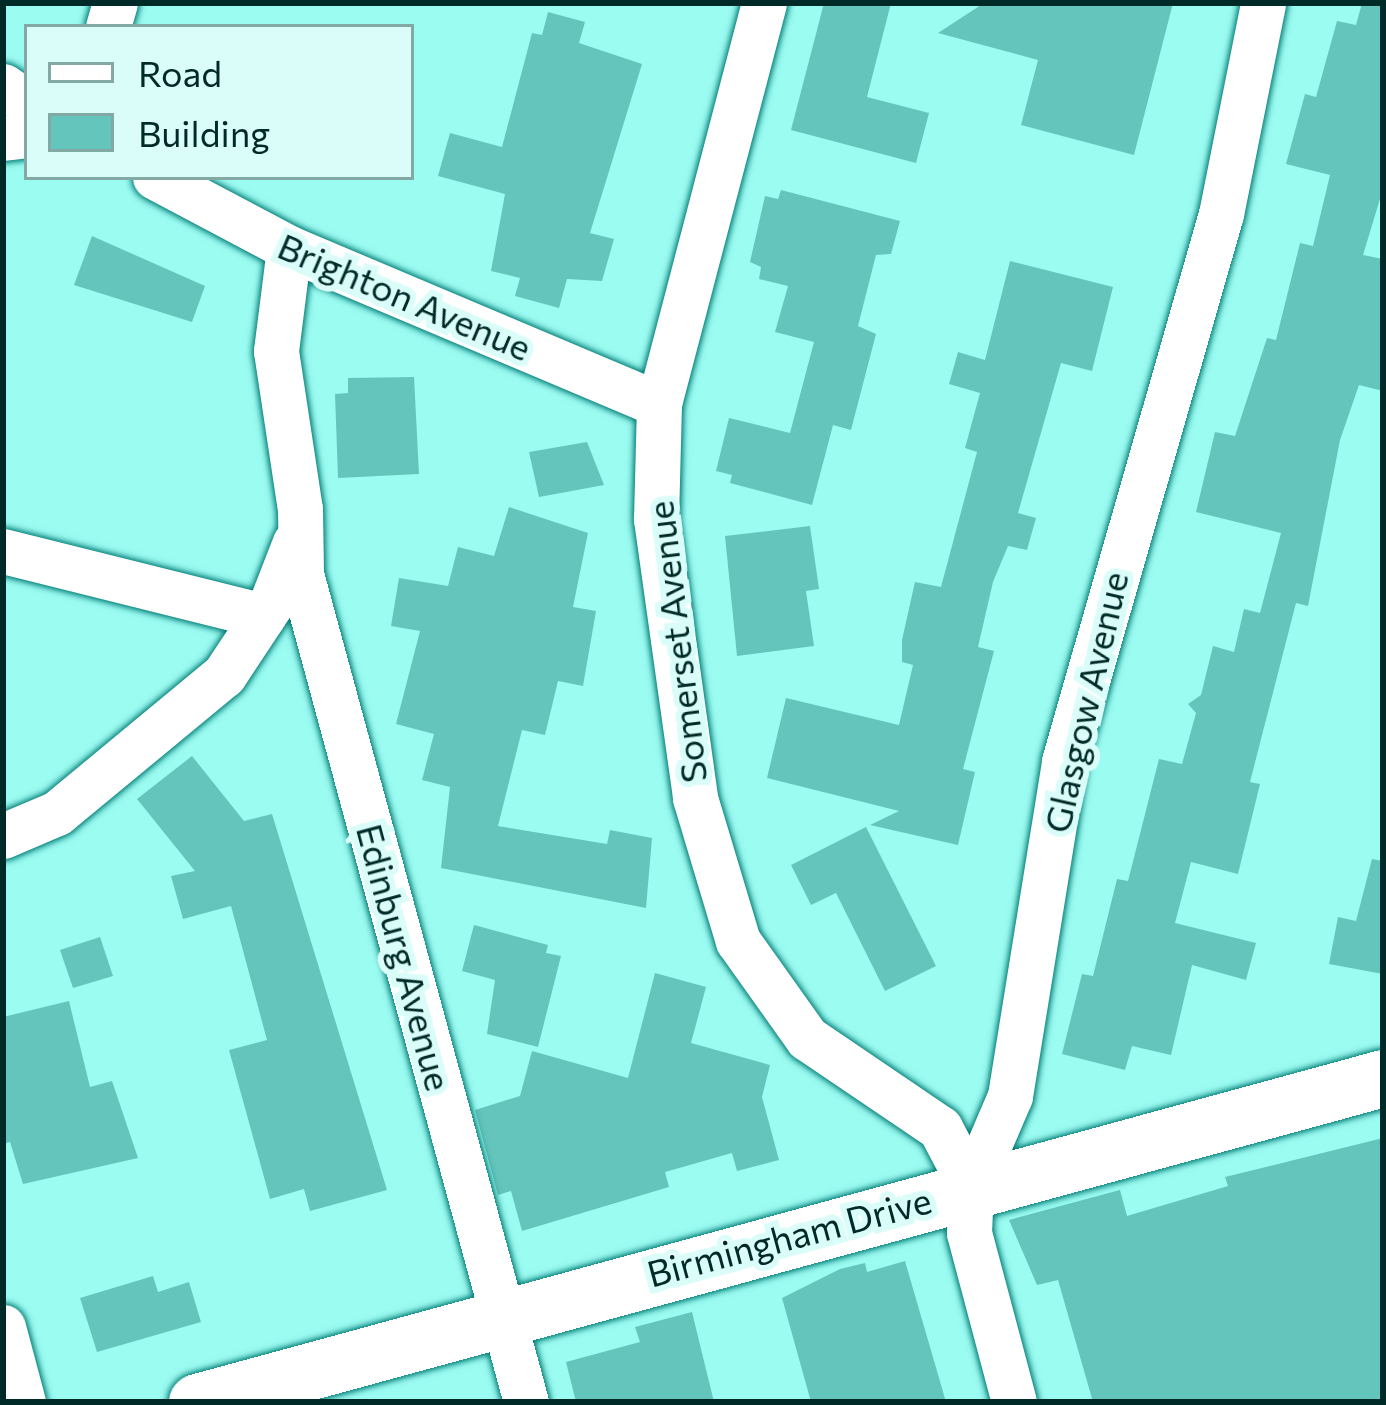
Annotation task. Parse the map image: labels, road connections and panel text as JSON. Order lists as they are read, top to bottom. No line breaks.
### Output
{"streets":{"main road":["Birmingham Drive"],"street":["Brighton Avenue","Somerset Avenue","Glasgow Avenue","Edinburg Avenue"]},"crossings":[["Brighton Avenue","Somerset Avenue"],["Somerset Avenue","Glasgow Avenue"],["Somerset Avenue","Birmingham Drive"],["Glasgow Avenue","Birmingham Drive"],["Edinburg Avenue","Birmingham Drive"]],"legend":["Road","Building"]}
